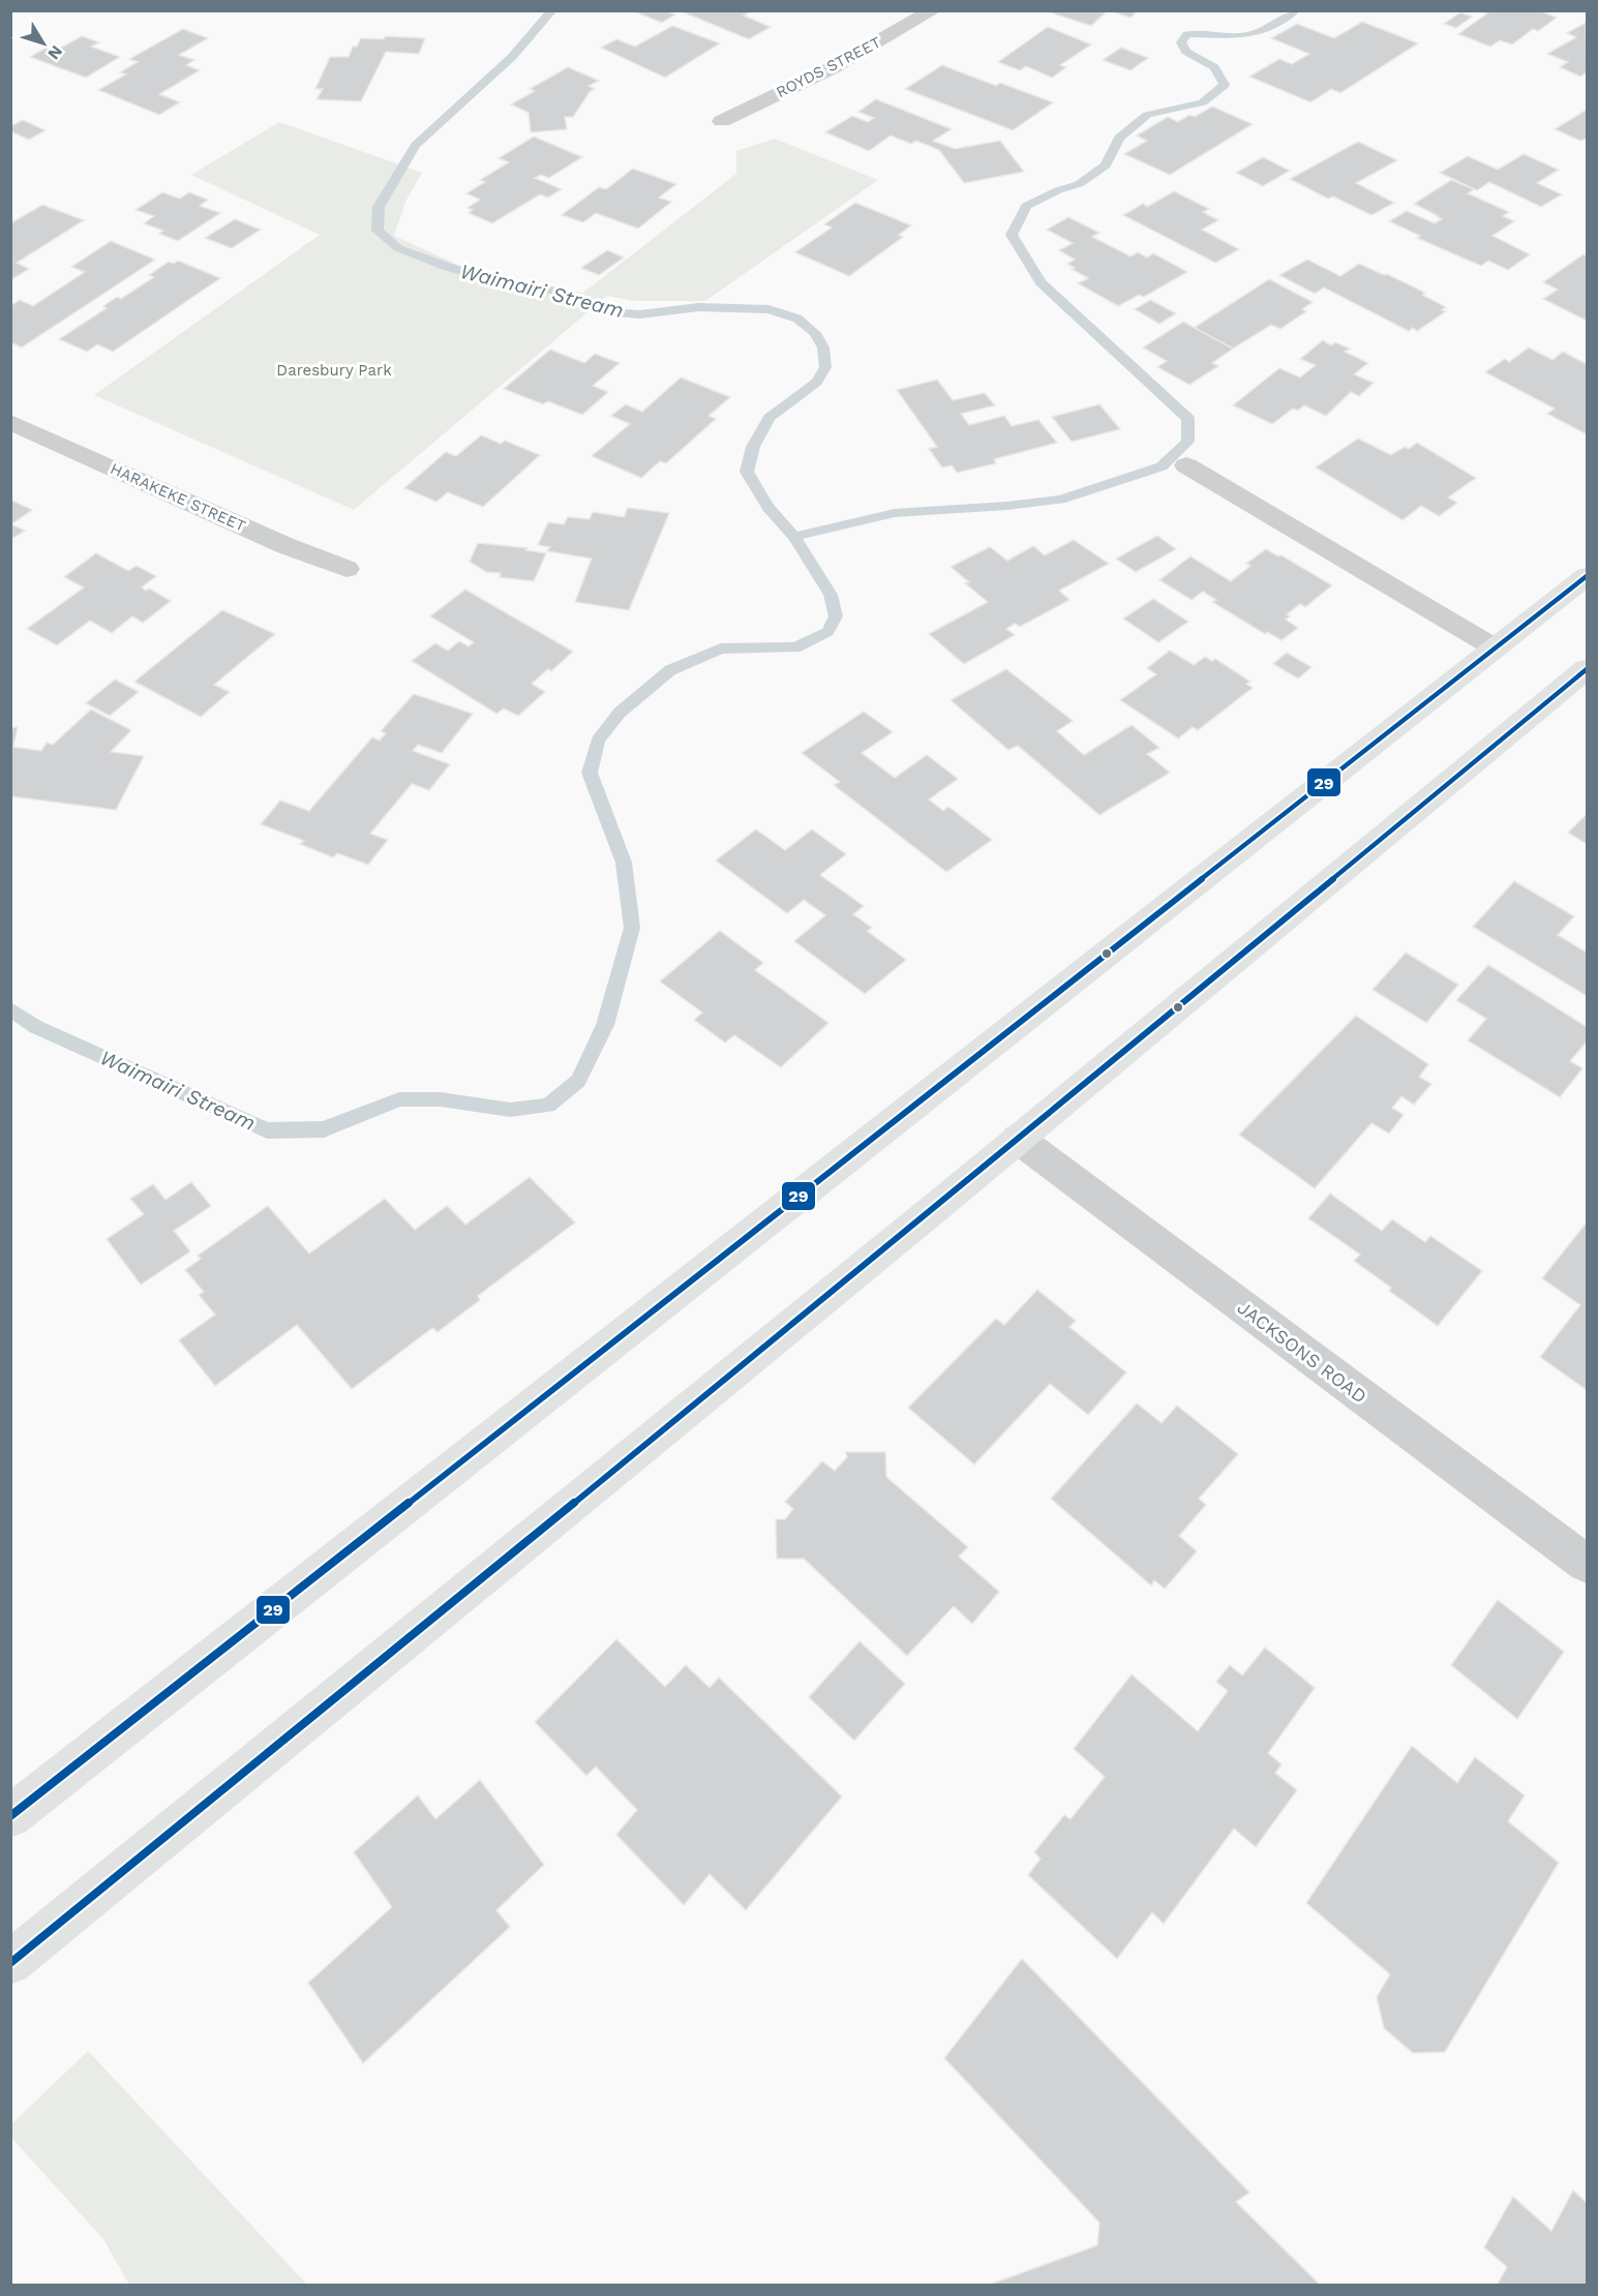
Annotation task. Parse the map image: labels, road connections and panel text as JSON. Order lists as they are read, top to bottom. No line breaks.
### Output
{"streets":{"street":["ROYDS STREET","HARAKEKE STREET","JACKSONS ROAD"]},"water":["Waimairi Stream"],"parks":["Daresbury Park"],"lines":["transit line 29"],"north":"bottom right"}
